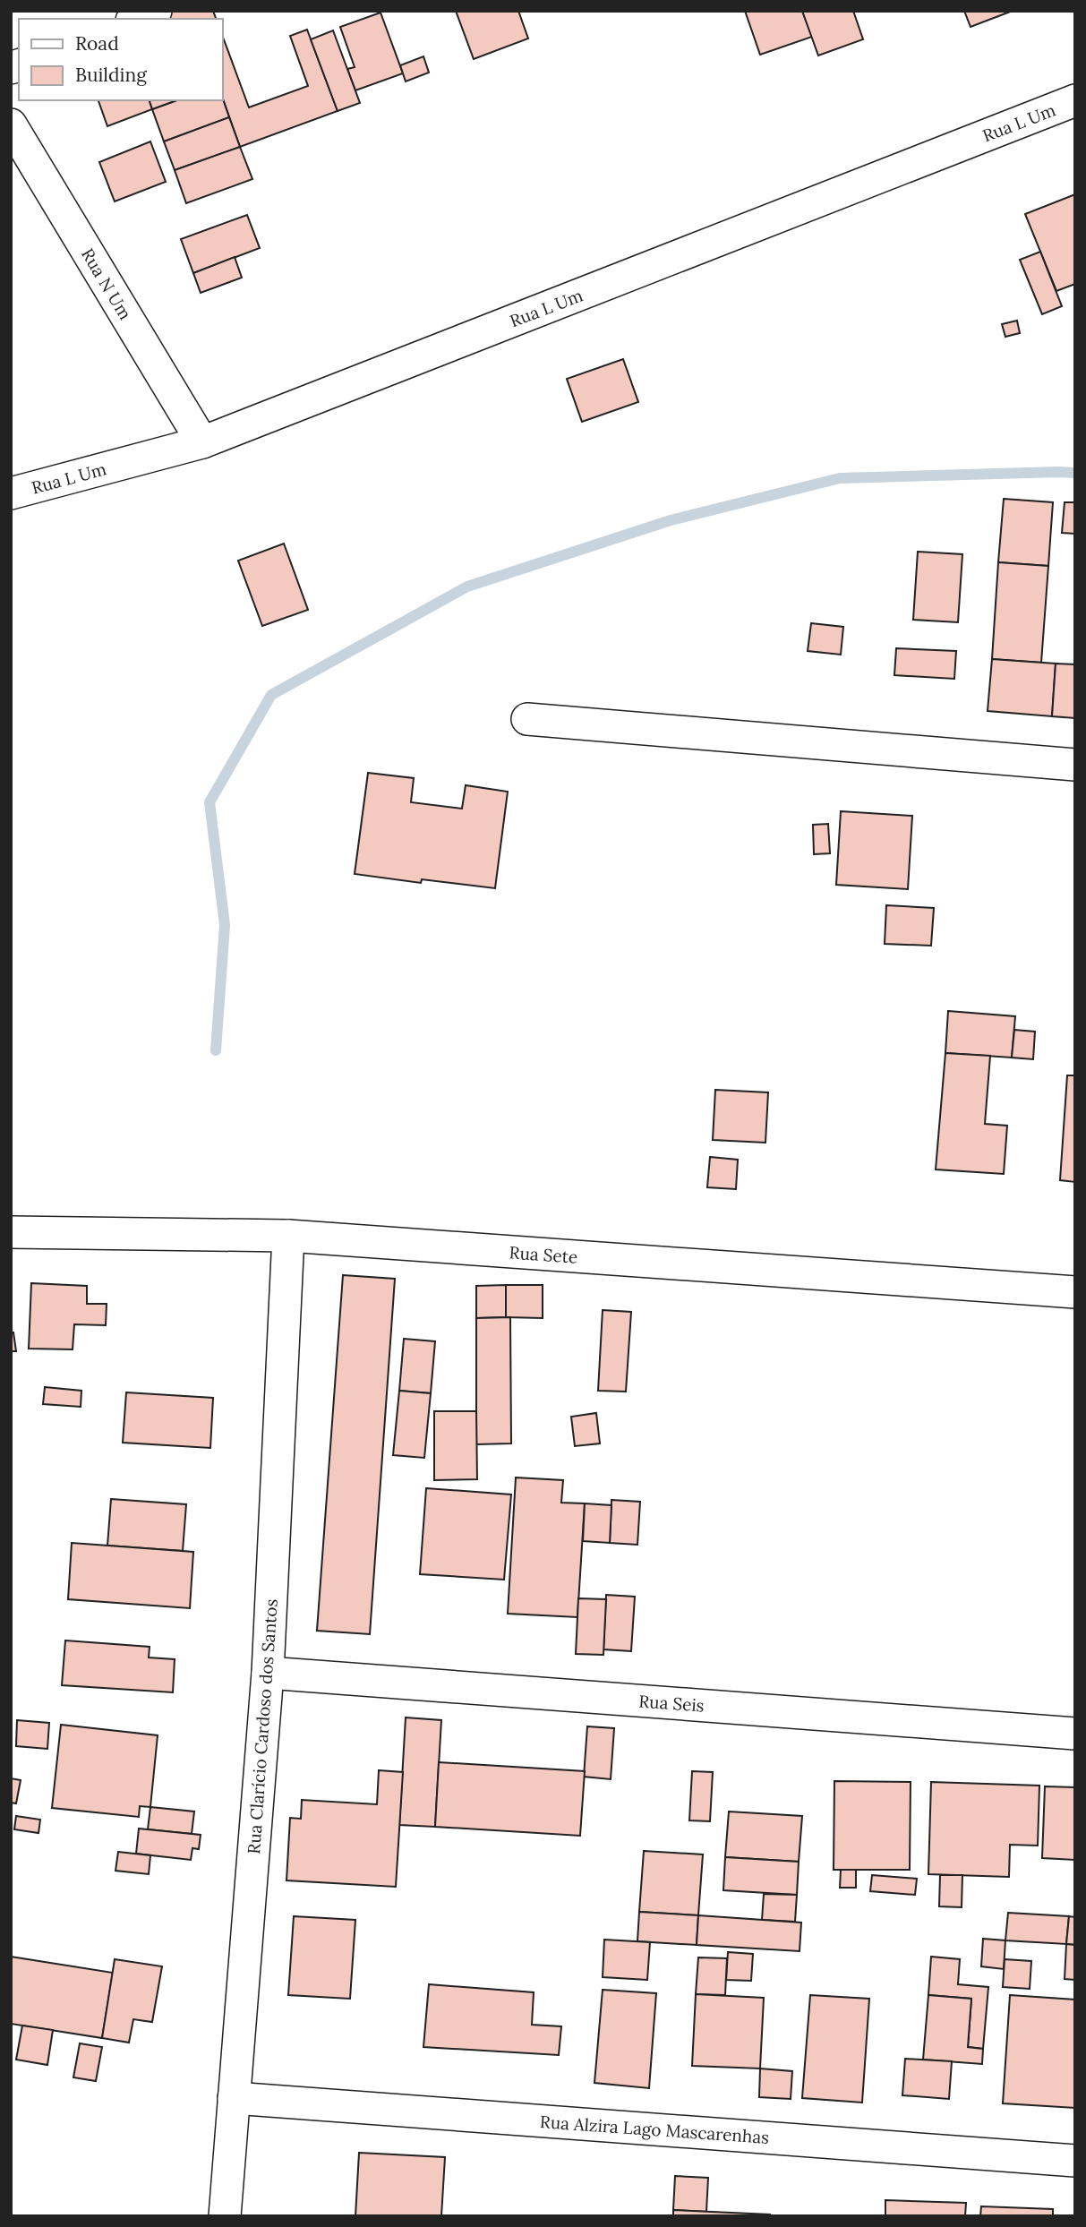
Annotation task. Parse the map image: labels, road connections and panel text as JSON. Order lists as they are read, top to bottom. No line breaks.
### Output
{"streets":{"street":["Rua L Um","Rua N Um","Rua Sete","Rua Seis","Rua Clarício Cardoso dos Santos","Rua Alzira Lago Mascarenhas"]},"crossings":[["Rua L Um","Rua N Um"],["Rua Sete","Rua Clarício Cardoso dos Santos"],["Rua Seis","Rua Clarício Cardoso dos Santos"],["Rua Clarício Cardoso dos Santos","Rua Alzira Lago Mascarenhas"]],"legend":["Road","Building"]}
